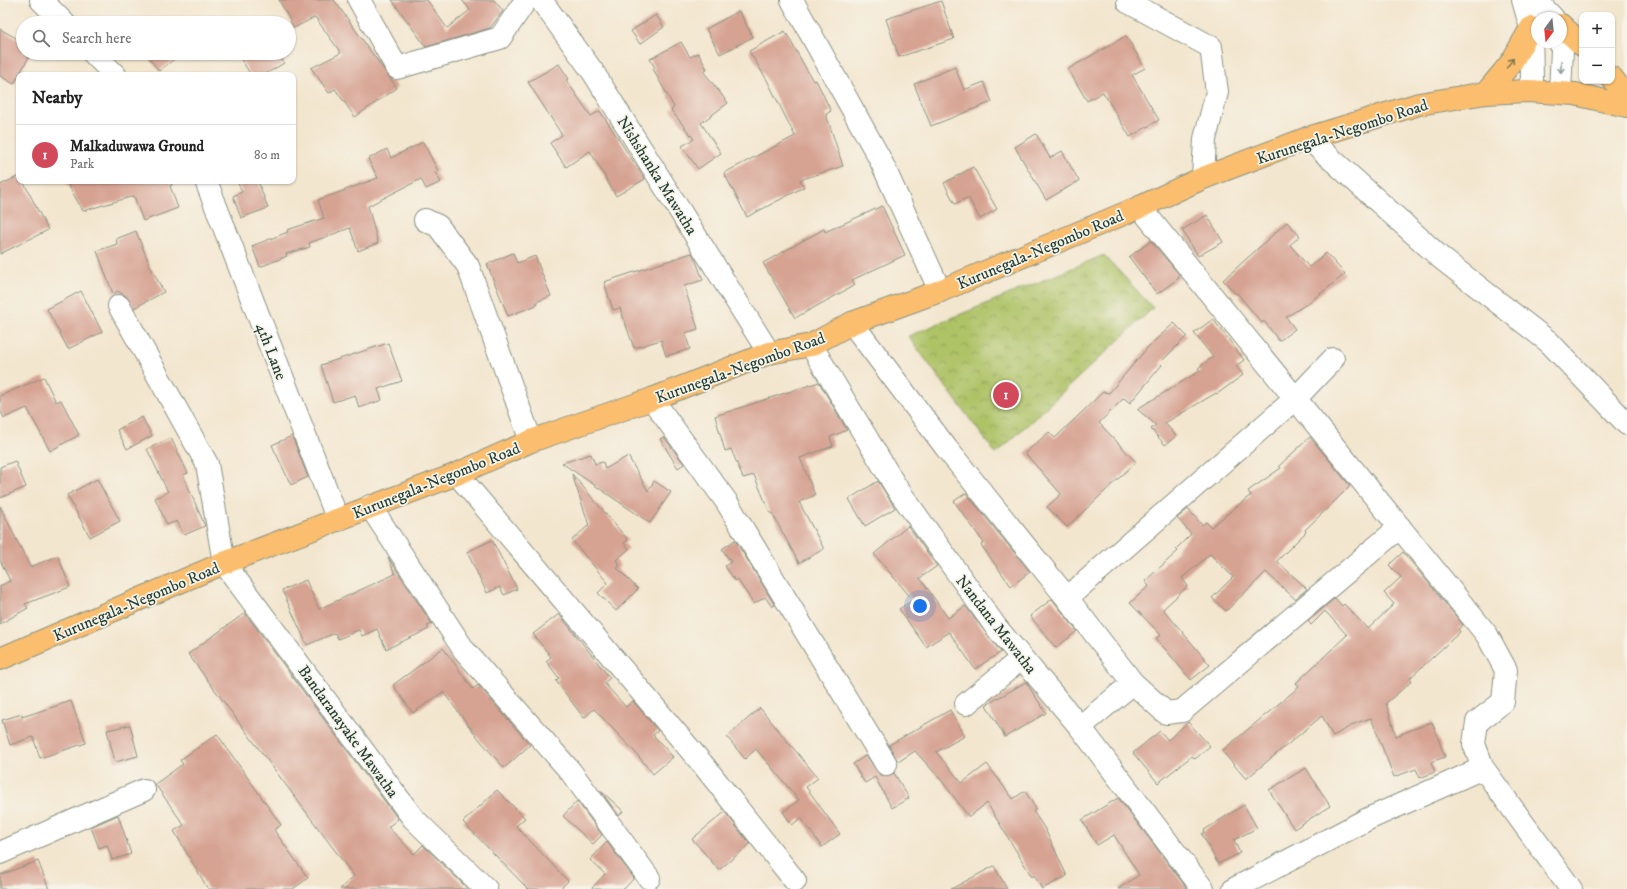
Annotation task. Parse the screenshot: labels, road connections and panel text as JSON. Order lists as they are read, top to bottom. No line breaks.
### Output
{"streets":{"main road":["Kurunegala-Negombo Road"],"street":["Nishshanka Mawatha","4th Lane","Nandana Mawatha","Bandaranayake Mawatha"]},"crossings":[["Kurunegala-Negombo Road","Nishshanka Mawatha"],["Kurunegala-Negombo Road","4th Lane"],["Kurunegala-Negombo Road","Nandana Mawatha"],["Kurunegala-Negombo Road","Bandaranayake Mawatha"]],"north":"bottom","page":{"map_buttons":["+","−"],"search":"Search here","heading":"Nearby","list":[{"mark":"1","name":"Malkaduwawa Ground","note":"Park","value":"80 m"}],"pins":"1"}}
